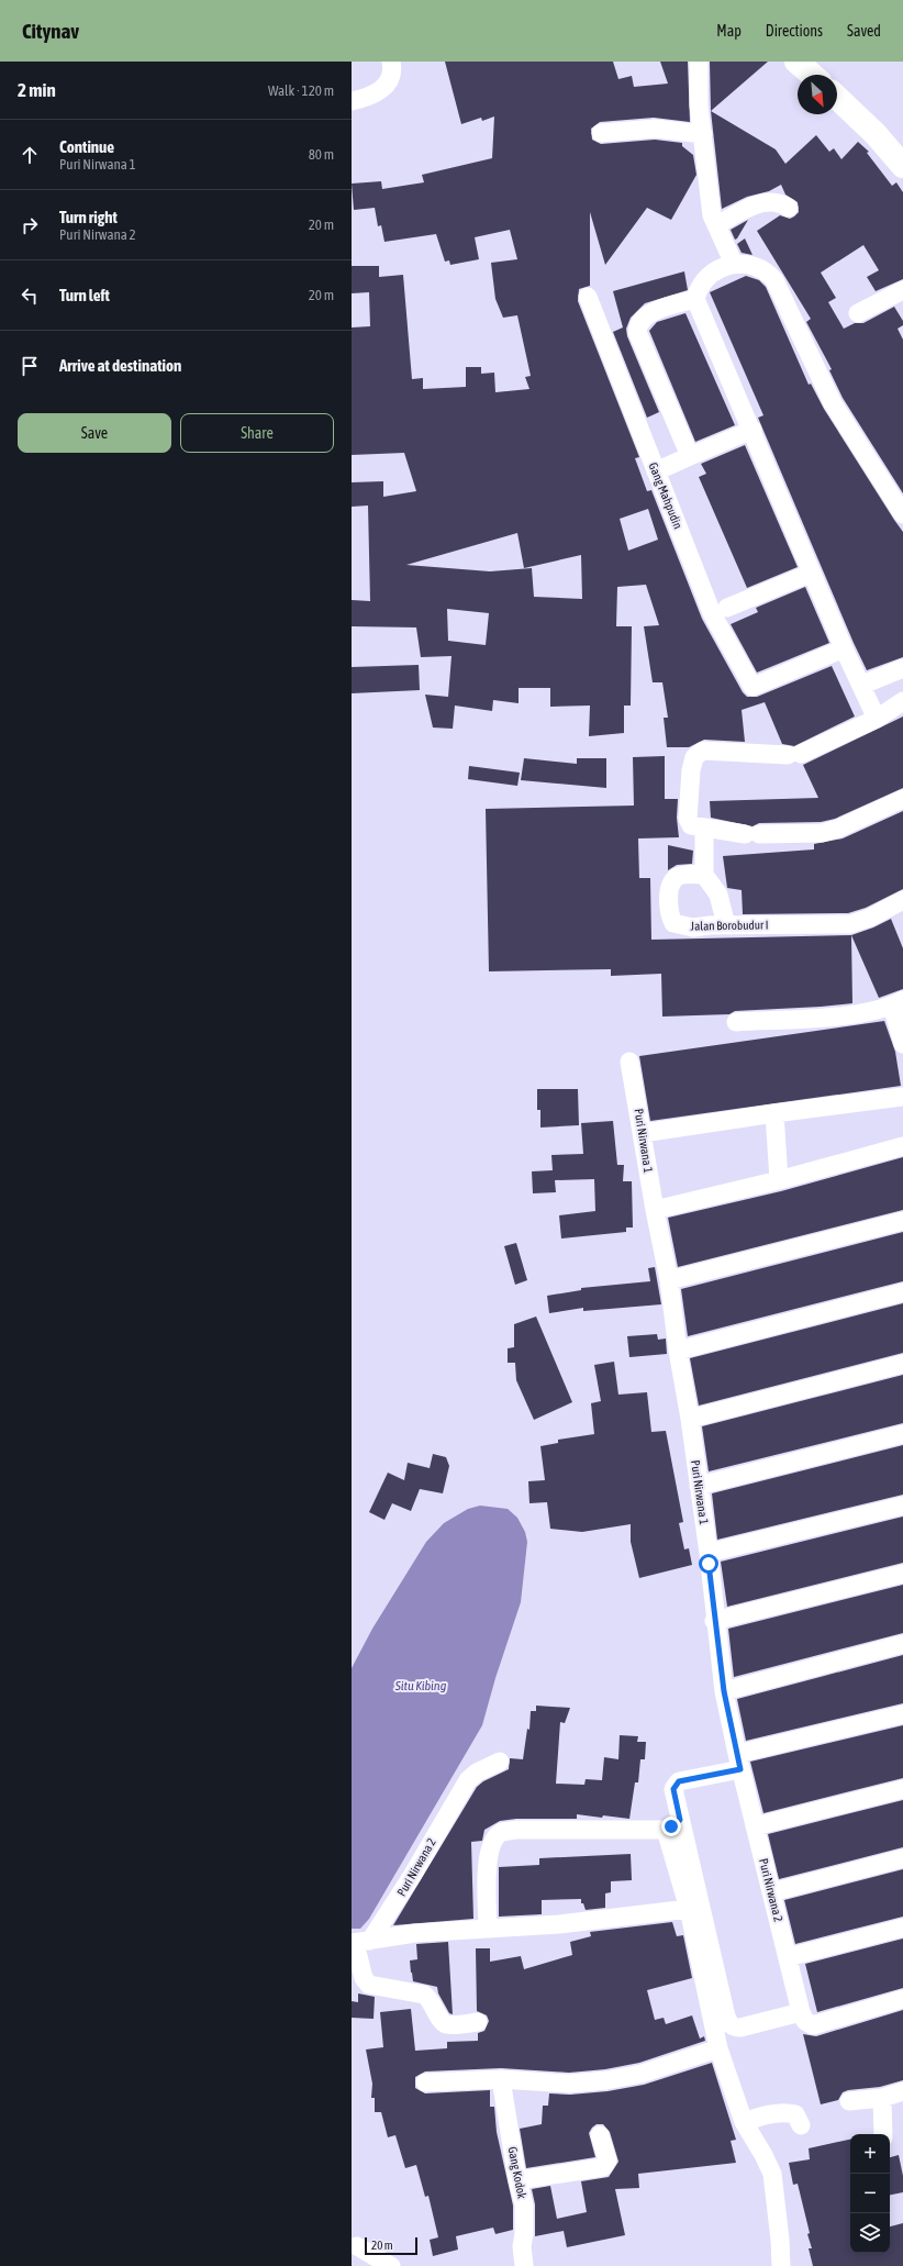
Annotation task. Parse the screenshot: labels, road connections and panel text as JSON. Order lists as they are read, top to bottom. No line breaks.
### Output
{"streets":{"street":["Gang Mahpudin","Jalan Borobudur I","Puri Nirwana 1","Puri Nirwana 2","Gang Kodok"]},"crossings":[["Puri Nirwana 1","Puri Nirwana 2"]],"water":["Situ Kibing"],"scale_bar":"20 m","north":"bottom right","page":{"header":"Citynav","nav":["Map","Directions","Saved"],"heading":["2 min","Walk · 120 m"],"list":[["Continue","Puri Nirwana 1","80 m"],["Turn right","Puri Nirwana 2","20 m"],["Turn left","20 m"],"Arrive at destination"],"buttons":["Save","Share"],"map_buttons":["+","−"],"scale":"20 m"}}
